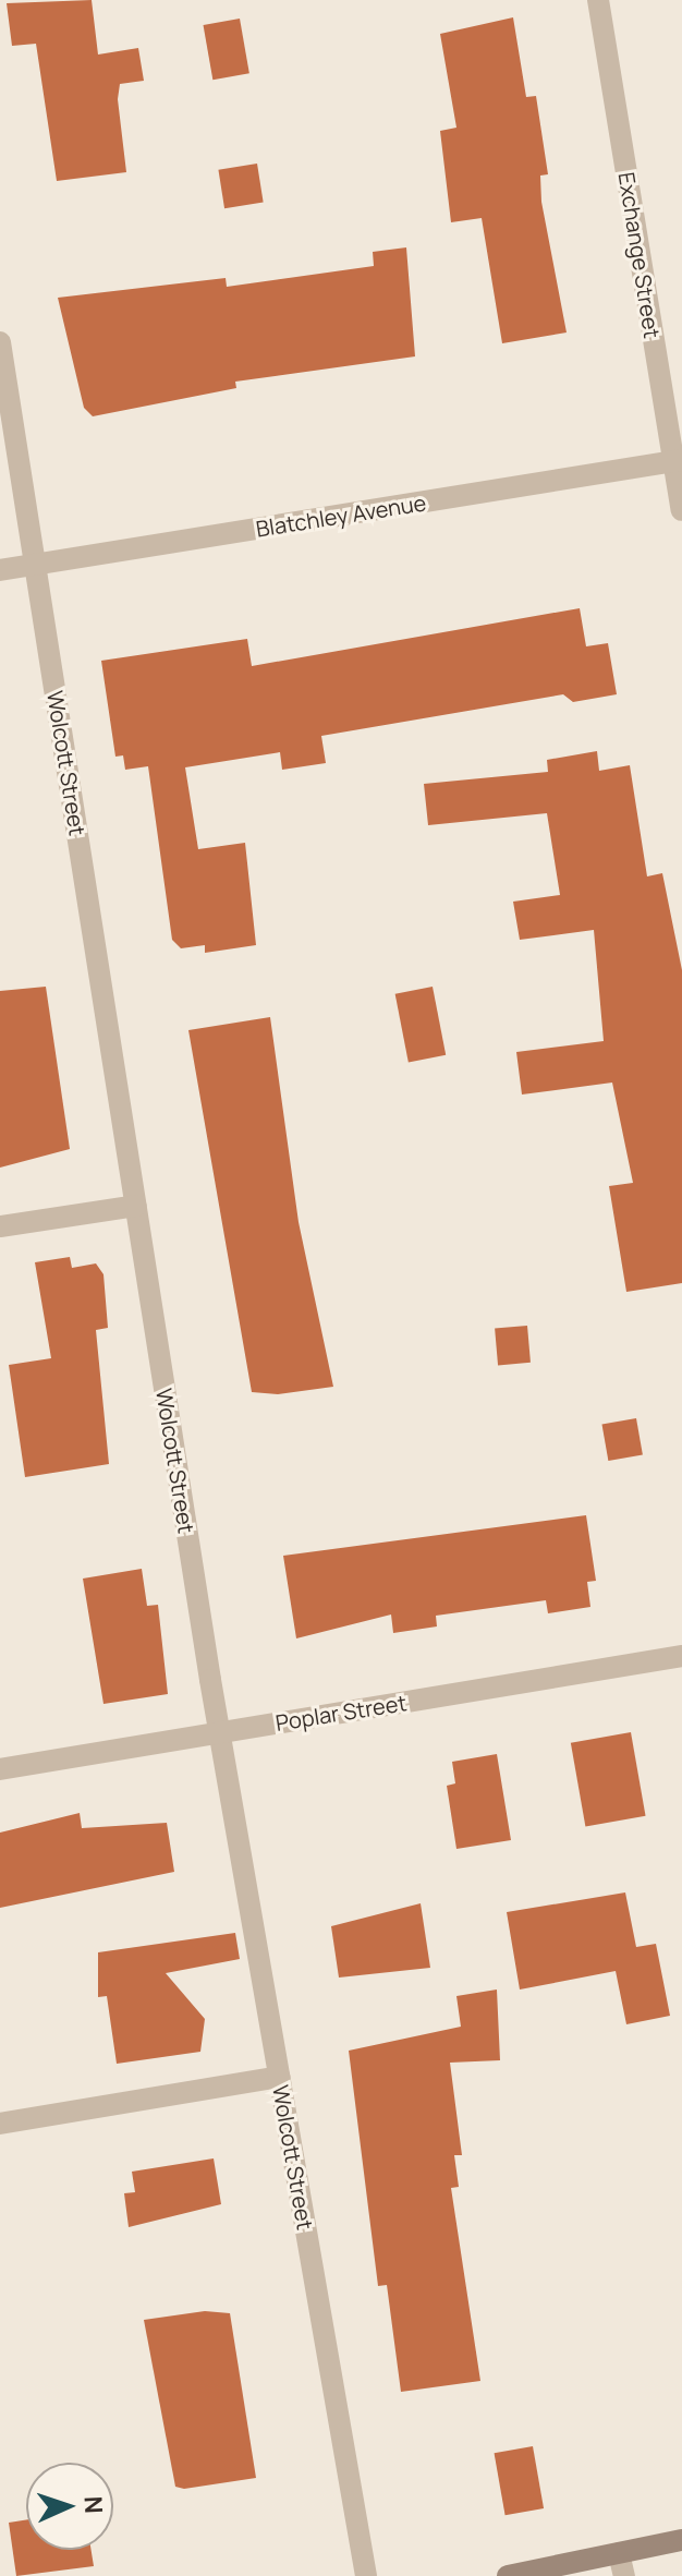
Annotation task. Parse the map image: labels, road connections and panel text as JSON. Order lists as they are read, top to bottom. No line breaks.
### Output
{"streets":{"street":["Exchange Street","Blatchley Avenue","Wolcott Street","Poplar Street"]},"crossings":[["Exchange Street","Blatchley Avenue"],["Blatchley Avenue","Wolcott Street"],["Wolcott Street","Poplar Street"]],"north":"right"}
